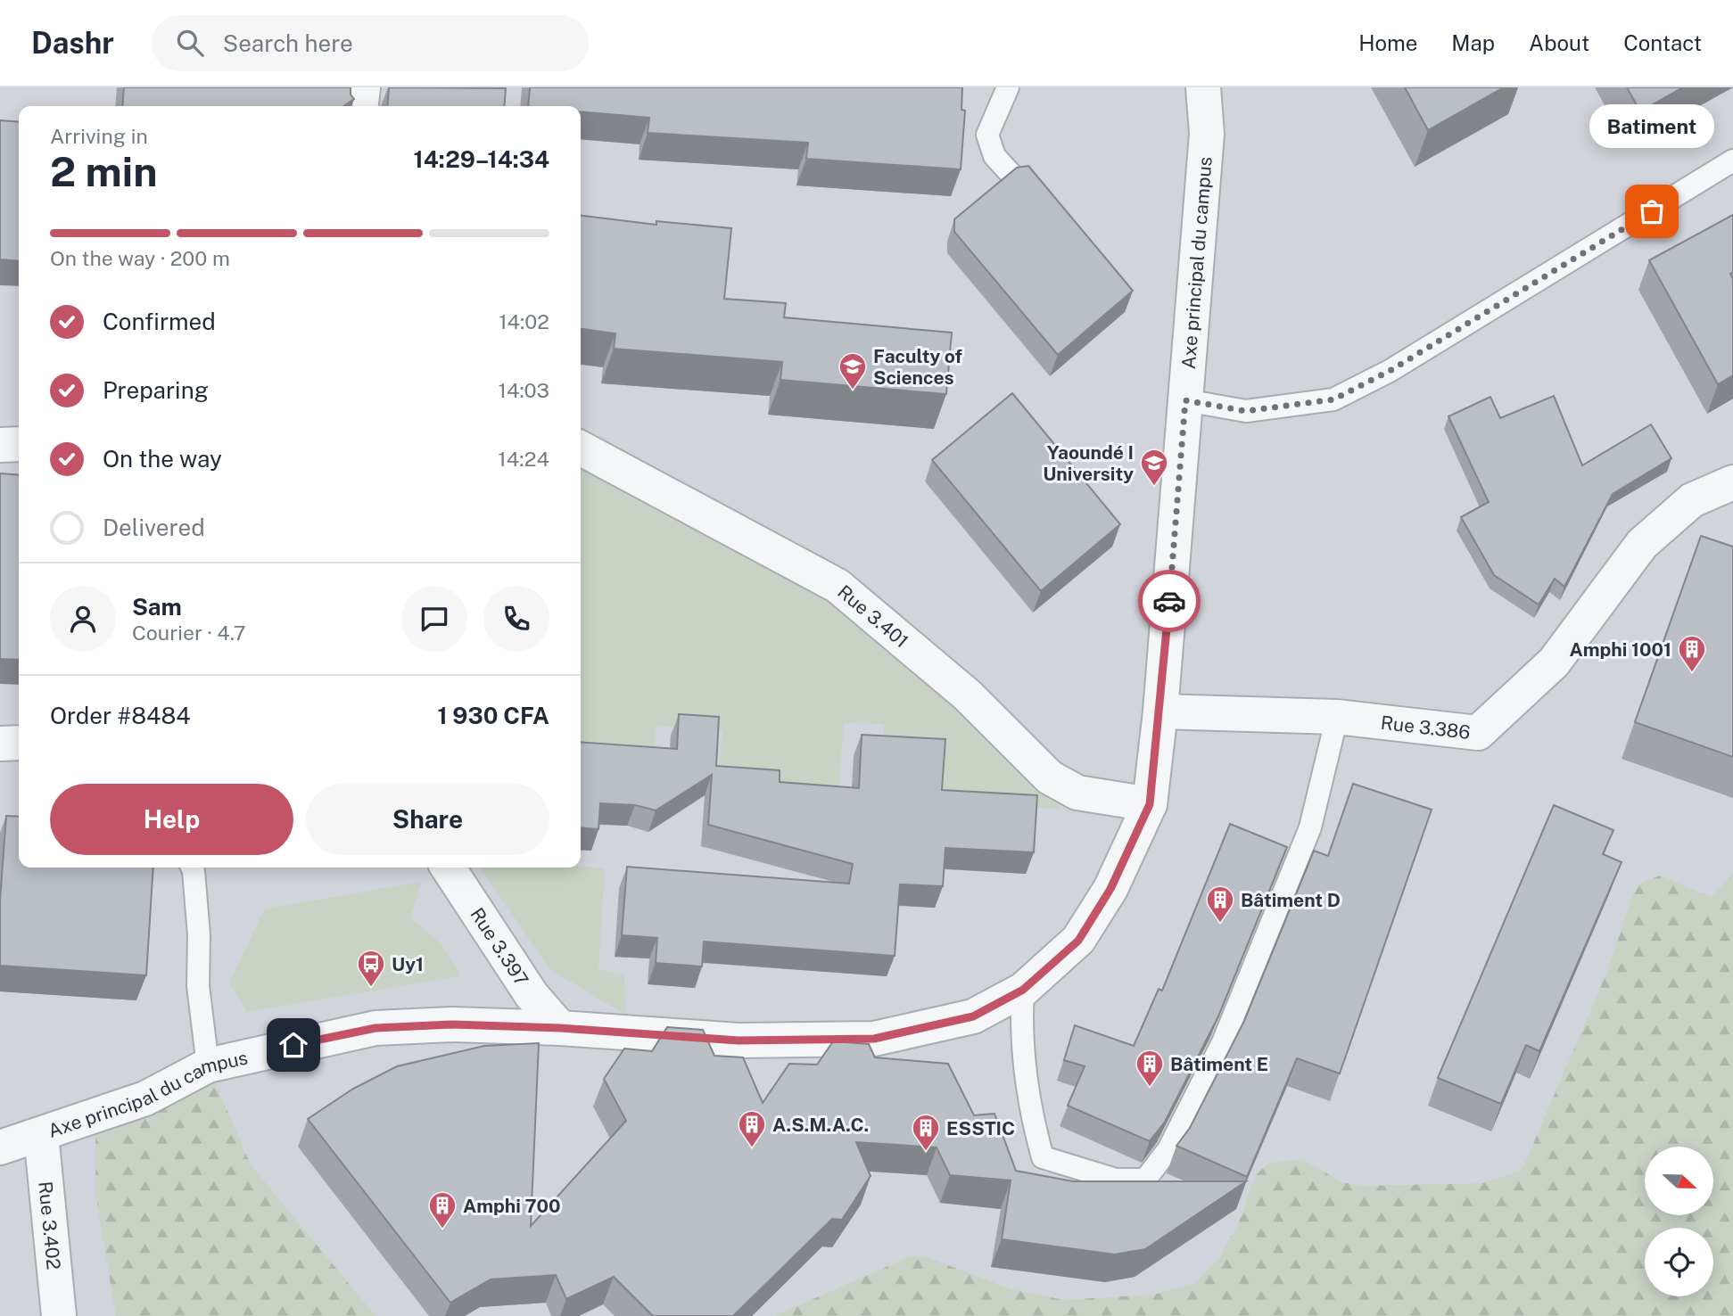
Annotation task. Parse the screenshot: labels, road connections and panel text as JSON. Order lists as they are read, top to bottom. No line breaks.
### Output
{"streets":{"street":["Axe principal du campus","Rue 3.401","Rue 3.386","Rue 3.397","Rue 3.402"]},"crossings":[["Axe principal du campus","Rue 3.401"],["Axe principal du campus","Rue 3.386"],["Axe principal du campus","Rue 3.397"],["Axe principal du campus","Rue 3.402"]],"places":{"other":["Batiment"],"school or university":["Faculty of Sciences","Yaoundé I University"],"building":["Amphi 1001","Bâtiment D","Bâtiment E","A.S.M.A.C.","ESSTIC","Amphi 700"],"bus stop":["Uy1"]},"north":"right","page":{"header":"Dashr","search":"Search here","nav":["Home","Map","About","Contact"],"bubble":"Batiment","heading":["2 min","Arriving in","14:29–14:34"],"panel":["Sam","Courier · 4.7","Order #8484","1 930 CFA"],"bar":"On the way · 200 m","list":[["Confirmed","14:02"],["Preparing","14:03"],["On the way","14:24"],"Delivered"],"buttons":["Help","Share"]}}
